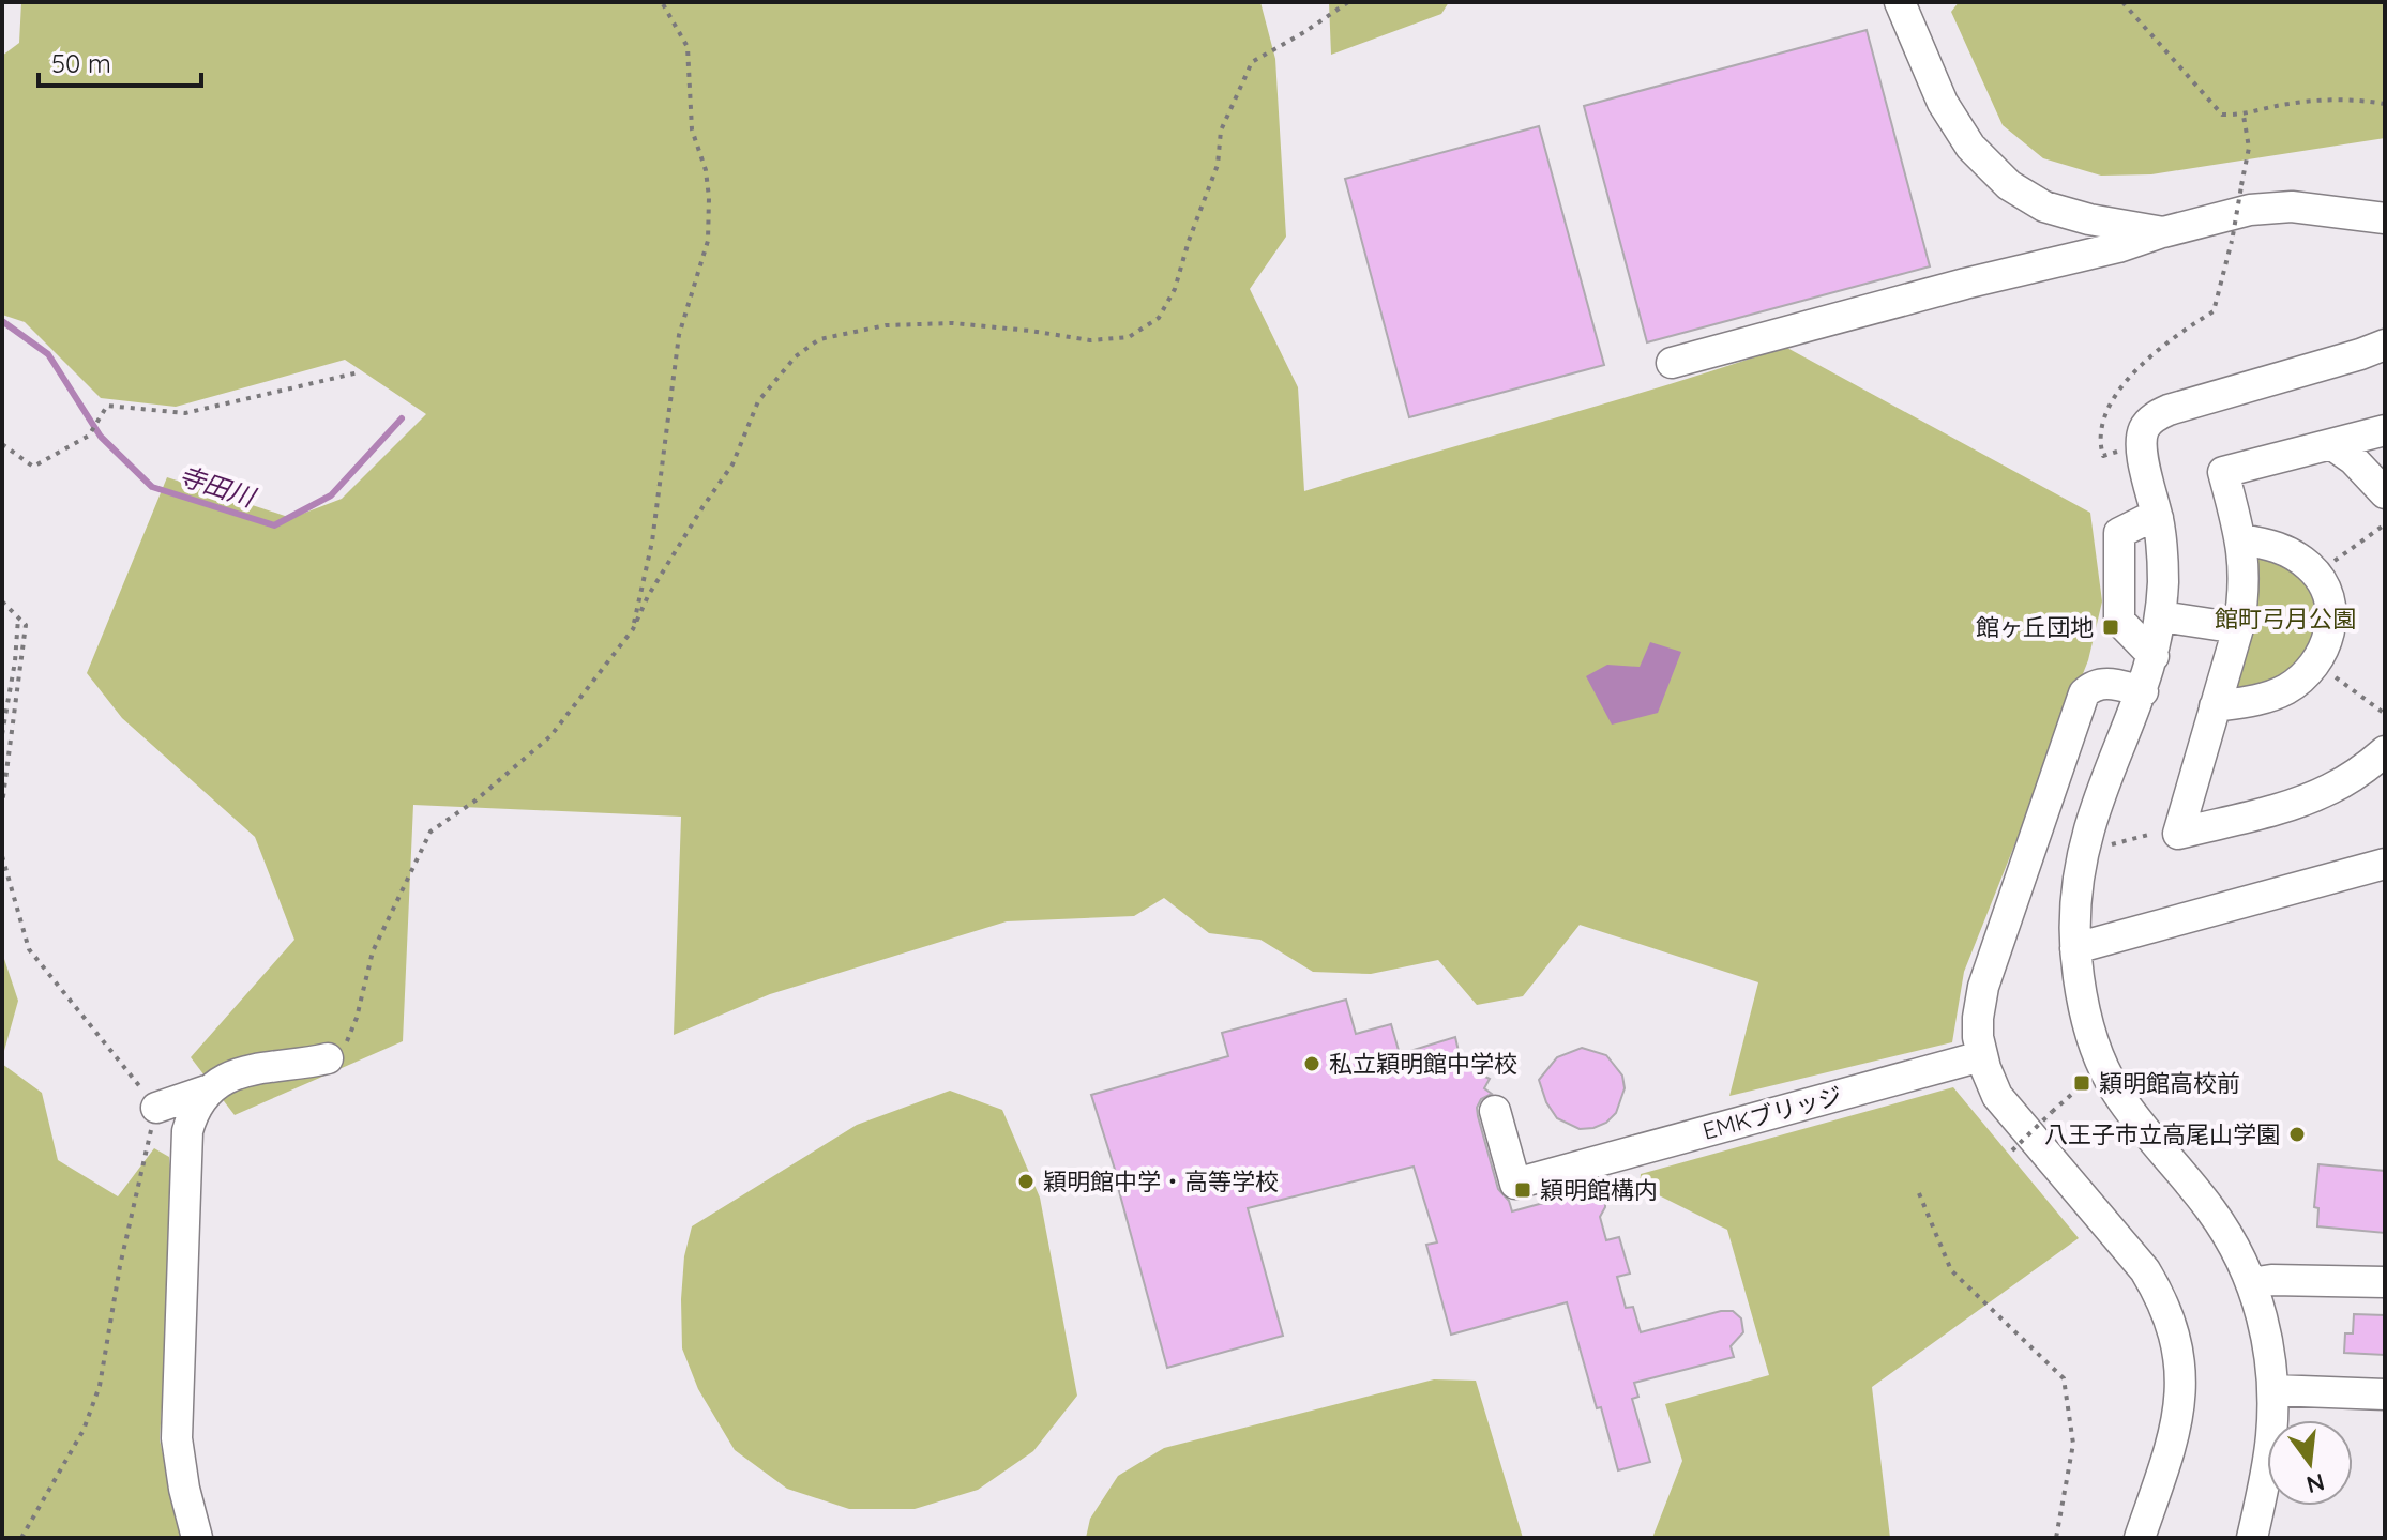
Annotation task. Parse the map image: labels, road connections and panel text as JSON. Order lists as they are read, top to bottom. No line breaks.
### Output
{"streets":{"street":["EMKブリッジ"]},"water":["寺田川"],"parks":["館町弓月公園"],"places":{"transit":["館ヶ丘団地","穎明館高校前","穎明館構内"],"other":["私立穎明館中学校","八王子市立高尾山学園","穎明館中学・高等学校"]},"scale_bar":"50 m","north":"bottom"}
